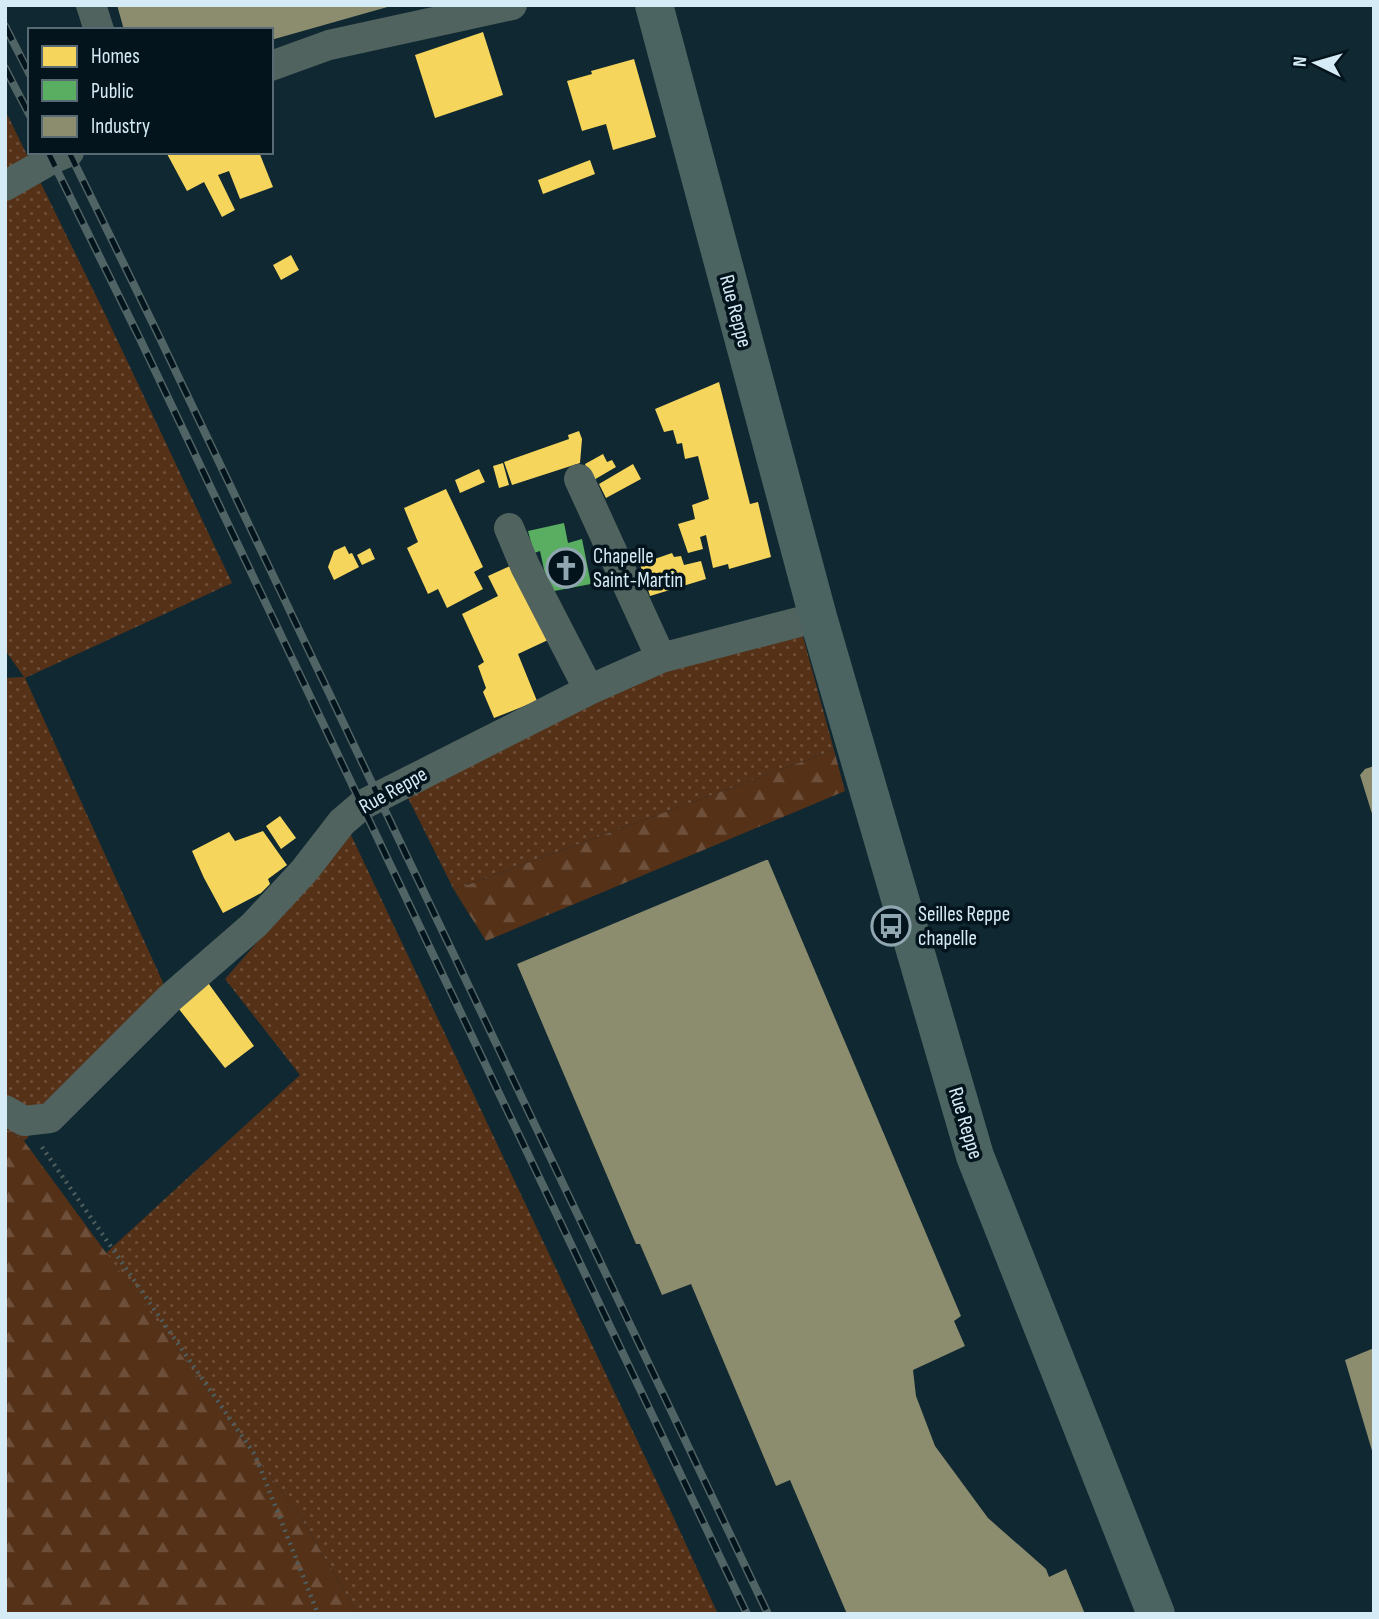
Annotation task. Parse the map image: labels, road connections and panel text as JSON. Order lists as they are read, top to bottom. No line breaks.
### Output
{"streets":{"main road":["Rue Reppe"]},"places":{"church":["Chapelle Saint-Martin"],"bus stop":["Seilles Reppe chapelle"]},"legend":["Homes","Public","Industry"],"north":"left"}
